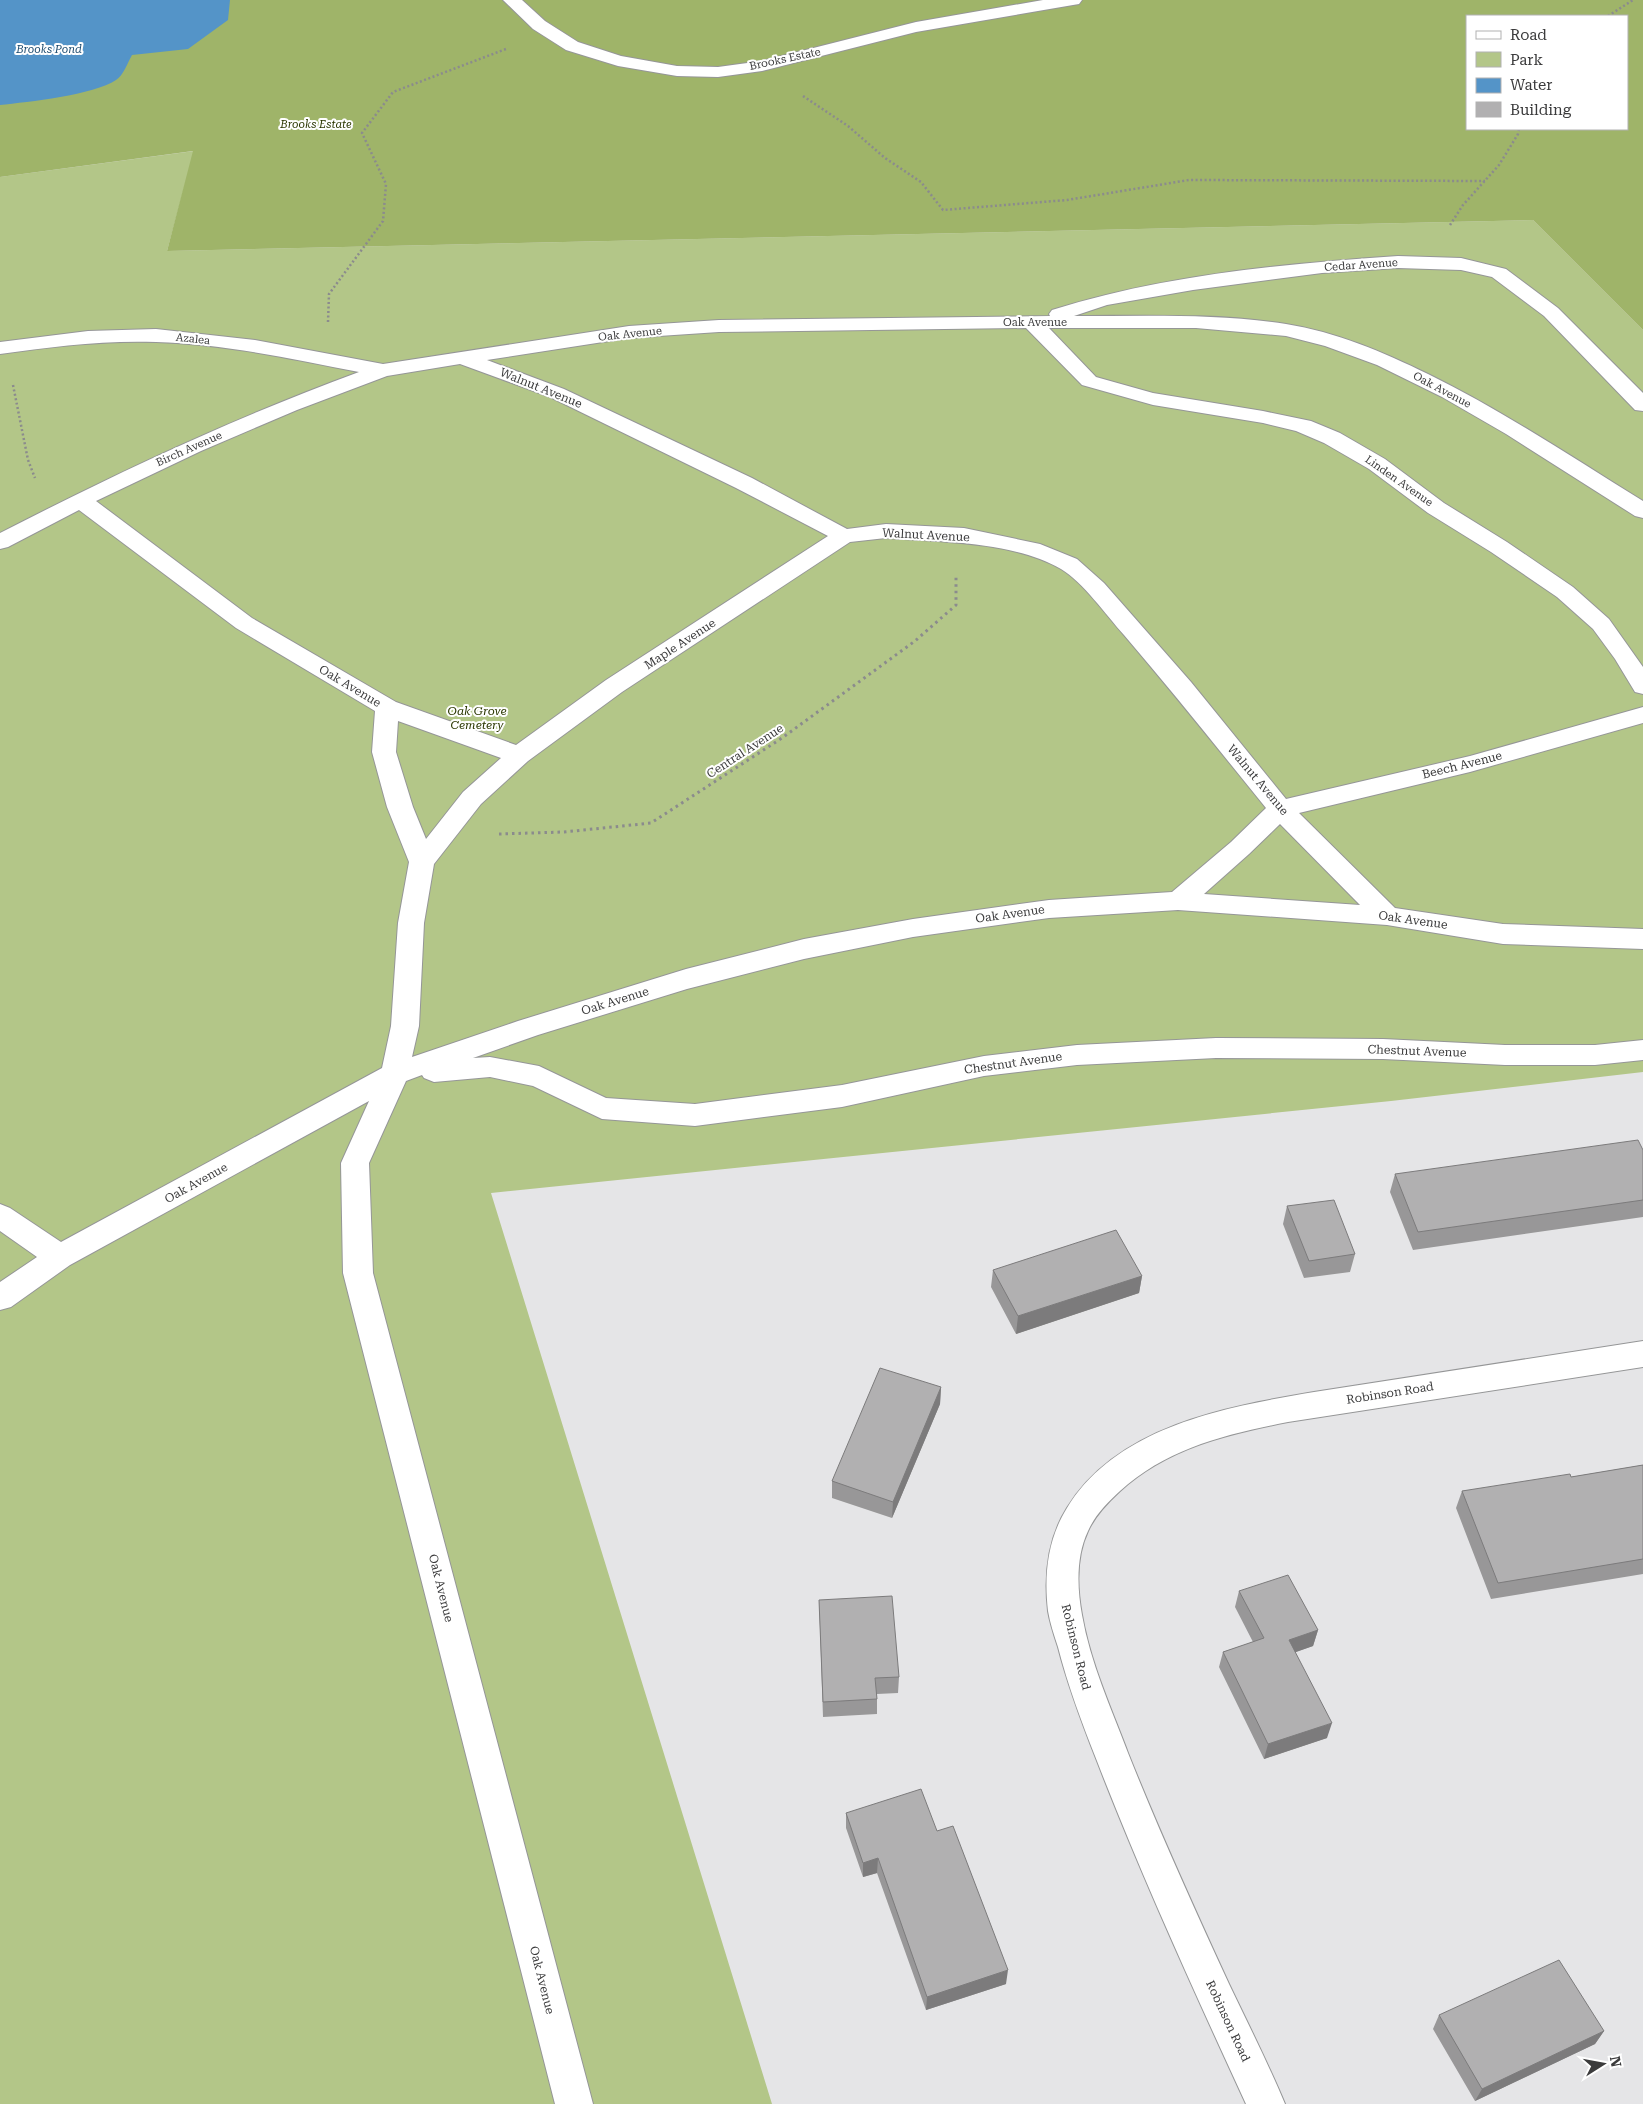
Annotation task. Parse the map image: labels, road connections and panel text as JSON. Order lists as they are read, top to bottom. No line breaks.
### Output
{"streets":{"street":["Brooks Estate","Cedar Avenue","Oak Avenue","Azalea","Walnut Avenue","Birch Avenue","Linden Avenue","Maple Avenue","Beech Avenue","Chestnut Avenue","Robinson Road"],"path":["Central Avenue"]},"crossings":[["Cedar Avenue","Oak Avenue"],["Cedar Avenue","Linden Avenue"],["Oak Avenue","Azalea"],["Oak Avenue","Walnut Avenue"],["Oak Avenue","Birch Avenue"],["Oak Avenue","Linden Avenue"],["Oak Avenue","Maple Avenue"],["Oak Avenue","Central Avenue"],["Oak Avenue","Chestnut Avenue"],["Azalea","Birch Avenue"],["Walnut Avenue","Maple Avenue"],["Walnut Avenue","Central Avenue"],["Walnut Avenue","Beech Avenue"],["Maple Avenue","Central Avenue"]],"water":["Brooks Pond"],"parks":["Brooks Estate","Oak Grove Cemetery"],"legend":["Road","Park","Water","Building"],"north":"right"}
